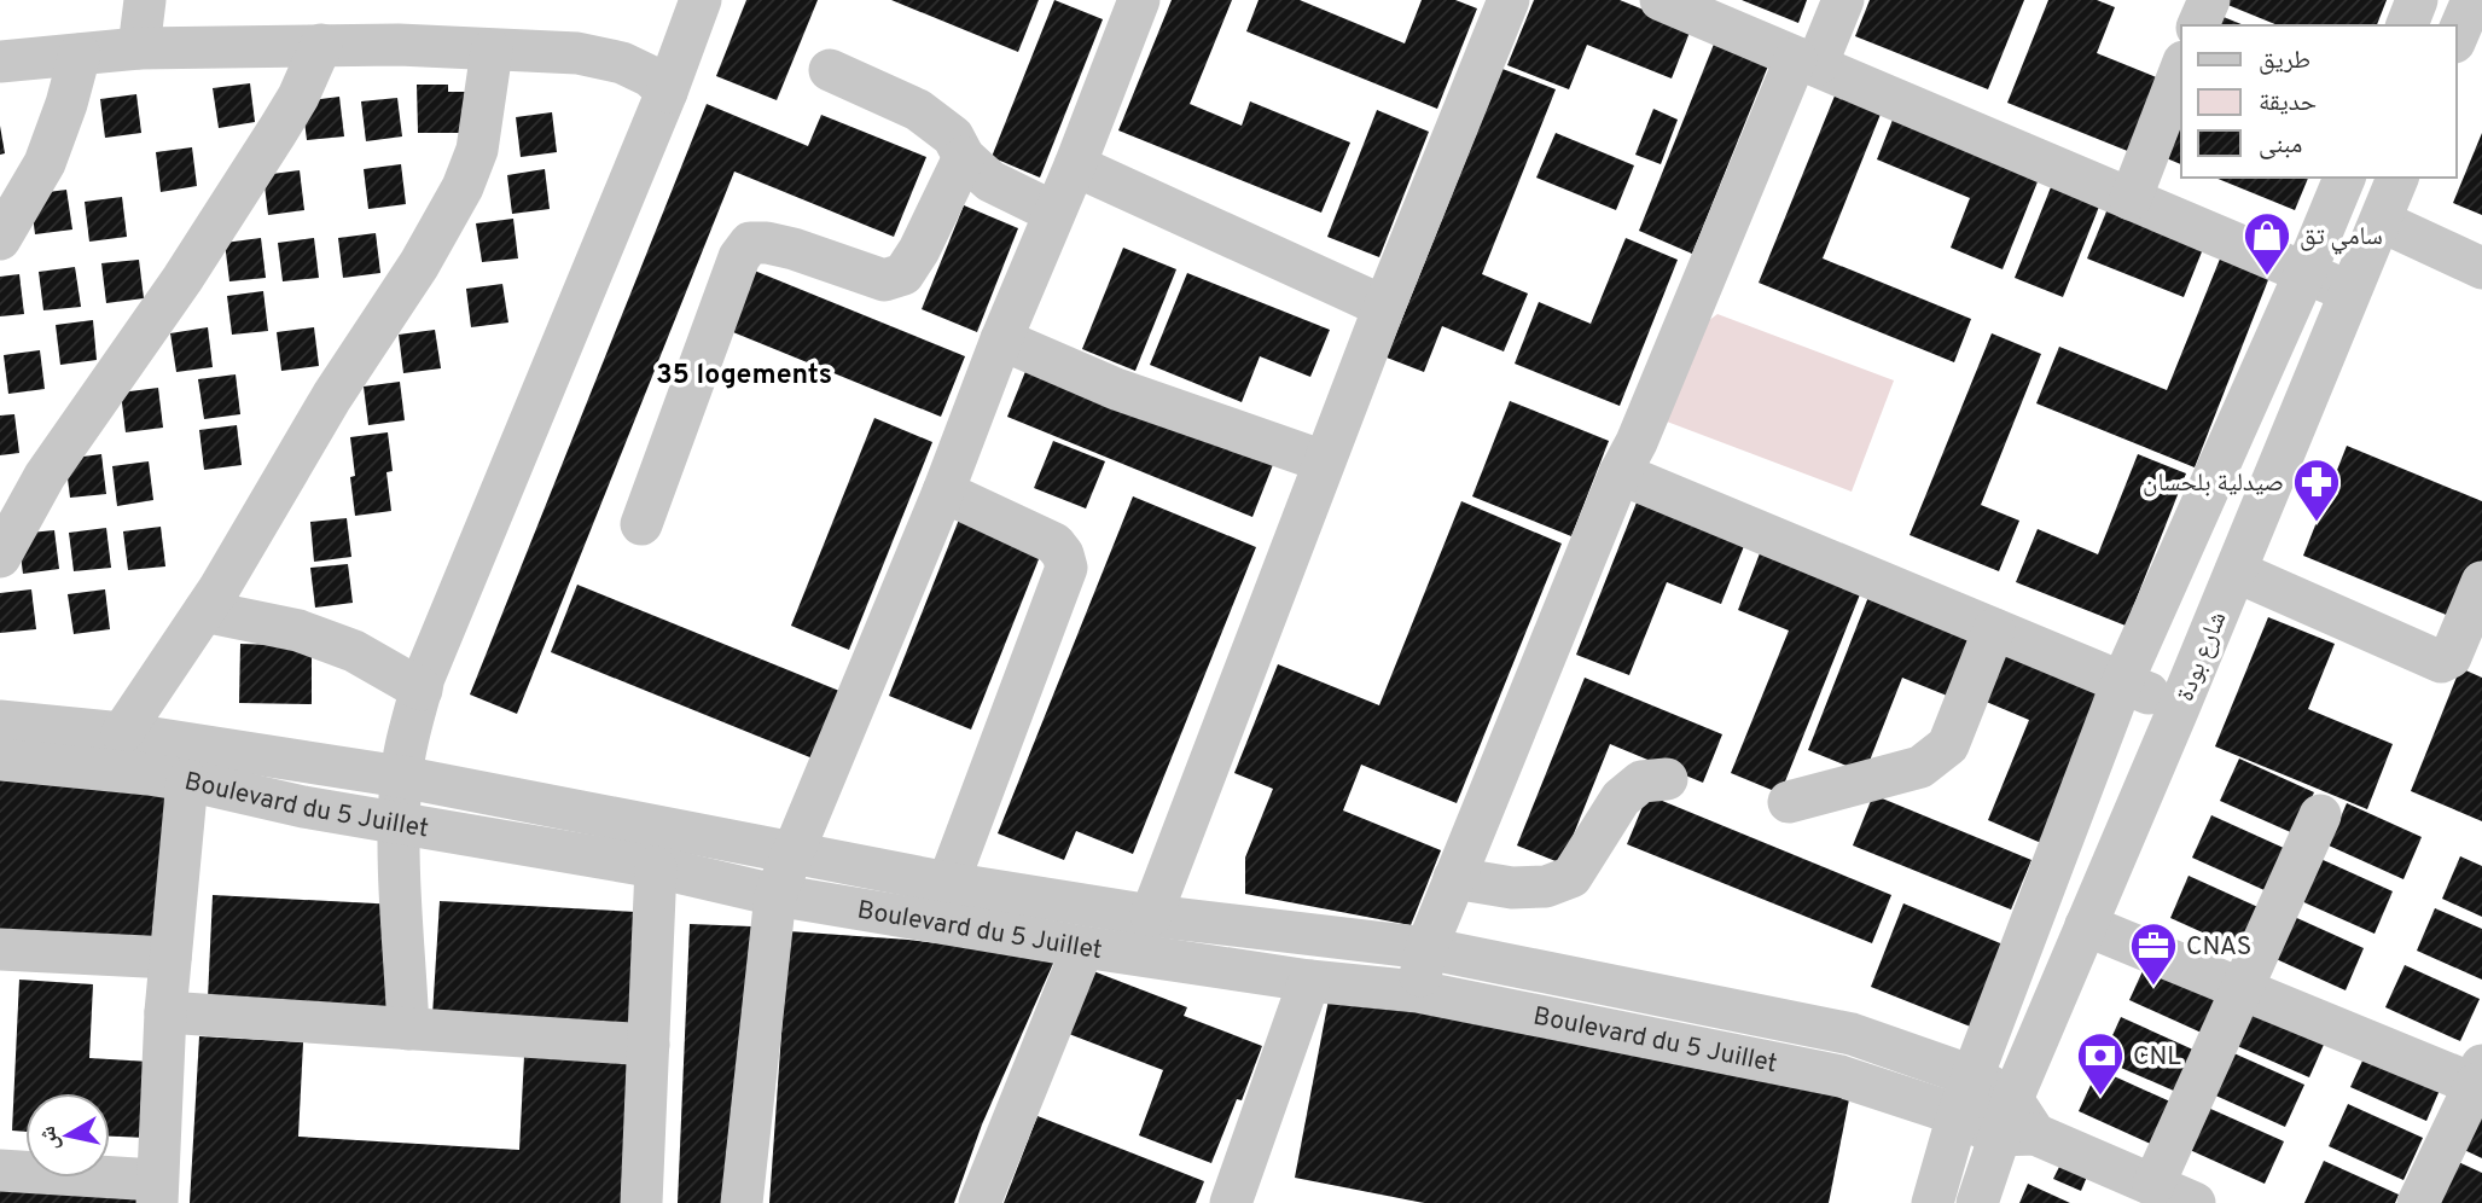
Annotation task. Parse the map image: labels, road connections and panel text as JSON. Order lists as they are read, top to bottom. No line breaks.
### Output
{"streets":{"street":["شارع بودة","Boulevard du 5 Juillet"]},"crossings":[["شارع بودة","Boulevard du 5 Juillet"]],"districts":["35 logements"],"places":{"shop":["سامي تق"],"pharmacy":["صيدلية بلحسان"],"office":["CNAS"],"bank":["CNL"]},"legend":["طريق","حديقة","مبنى"],"north":"left"}
